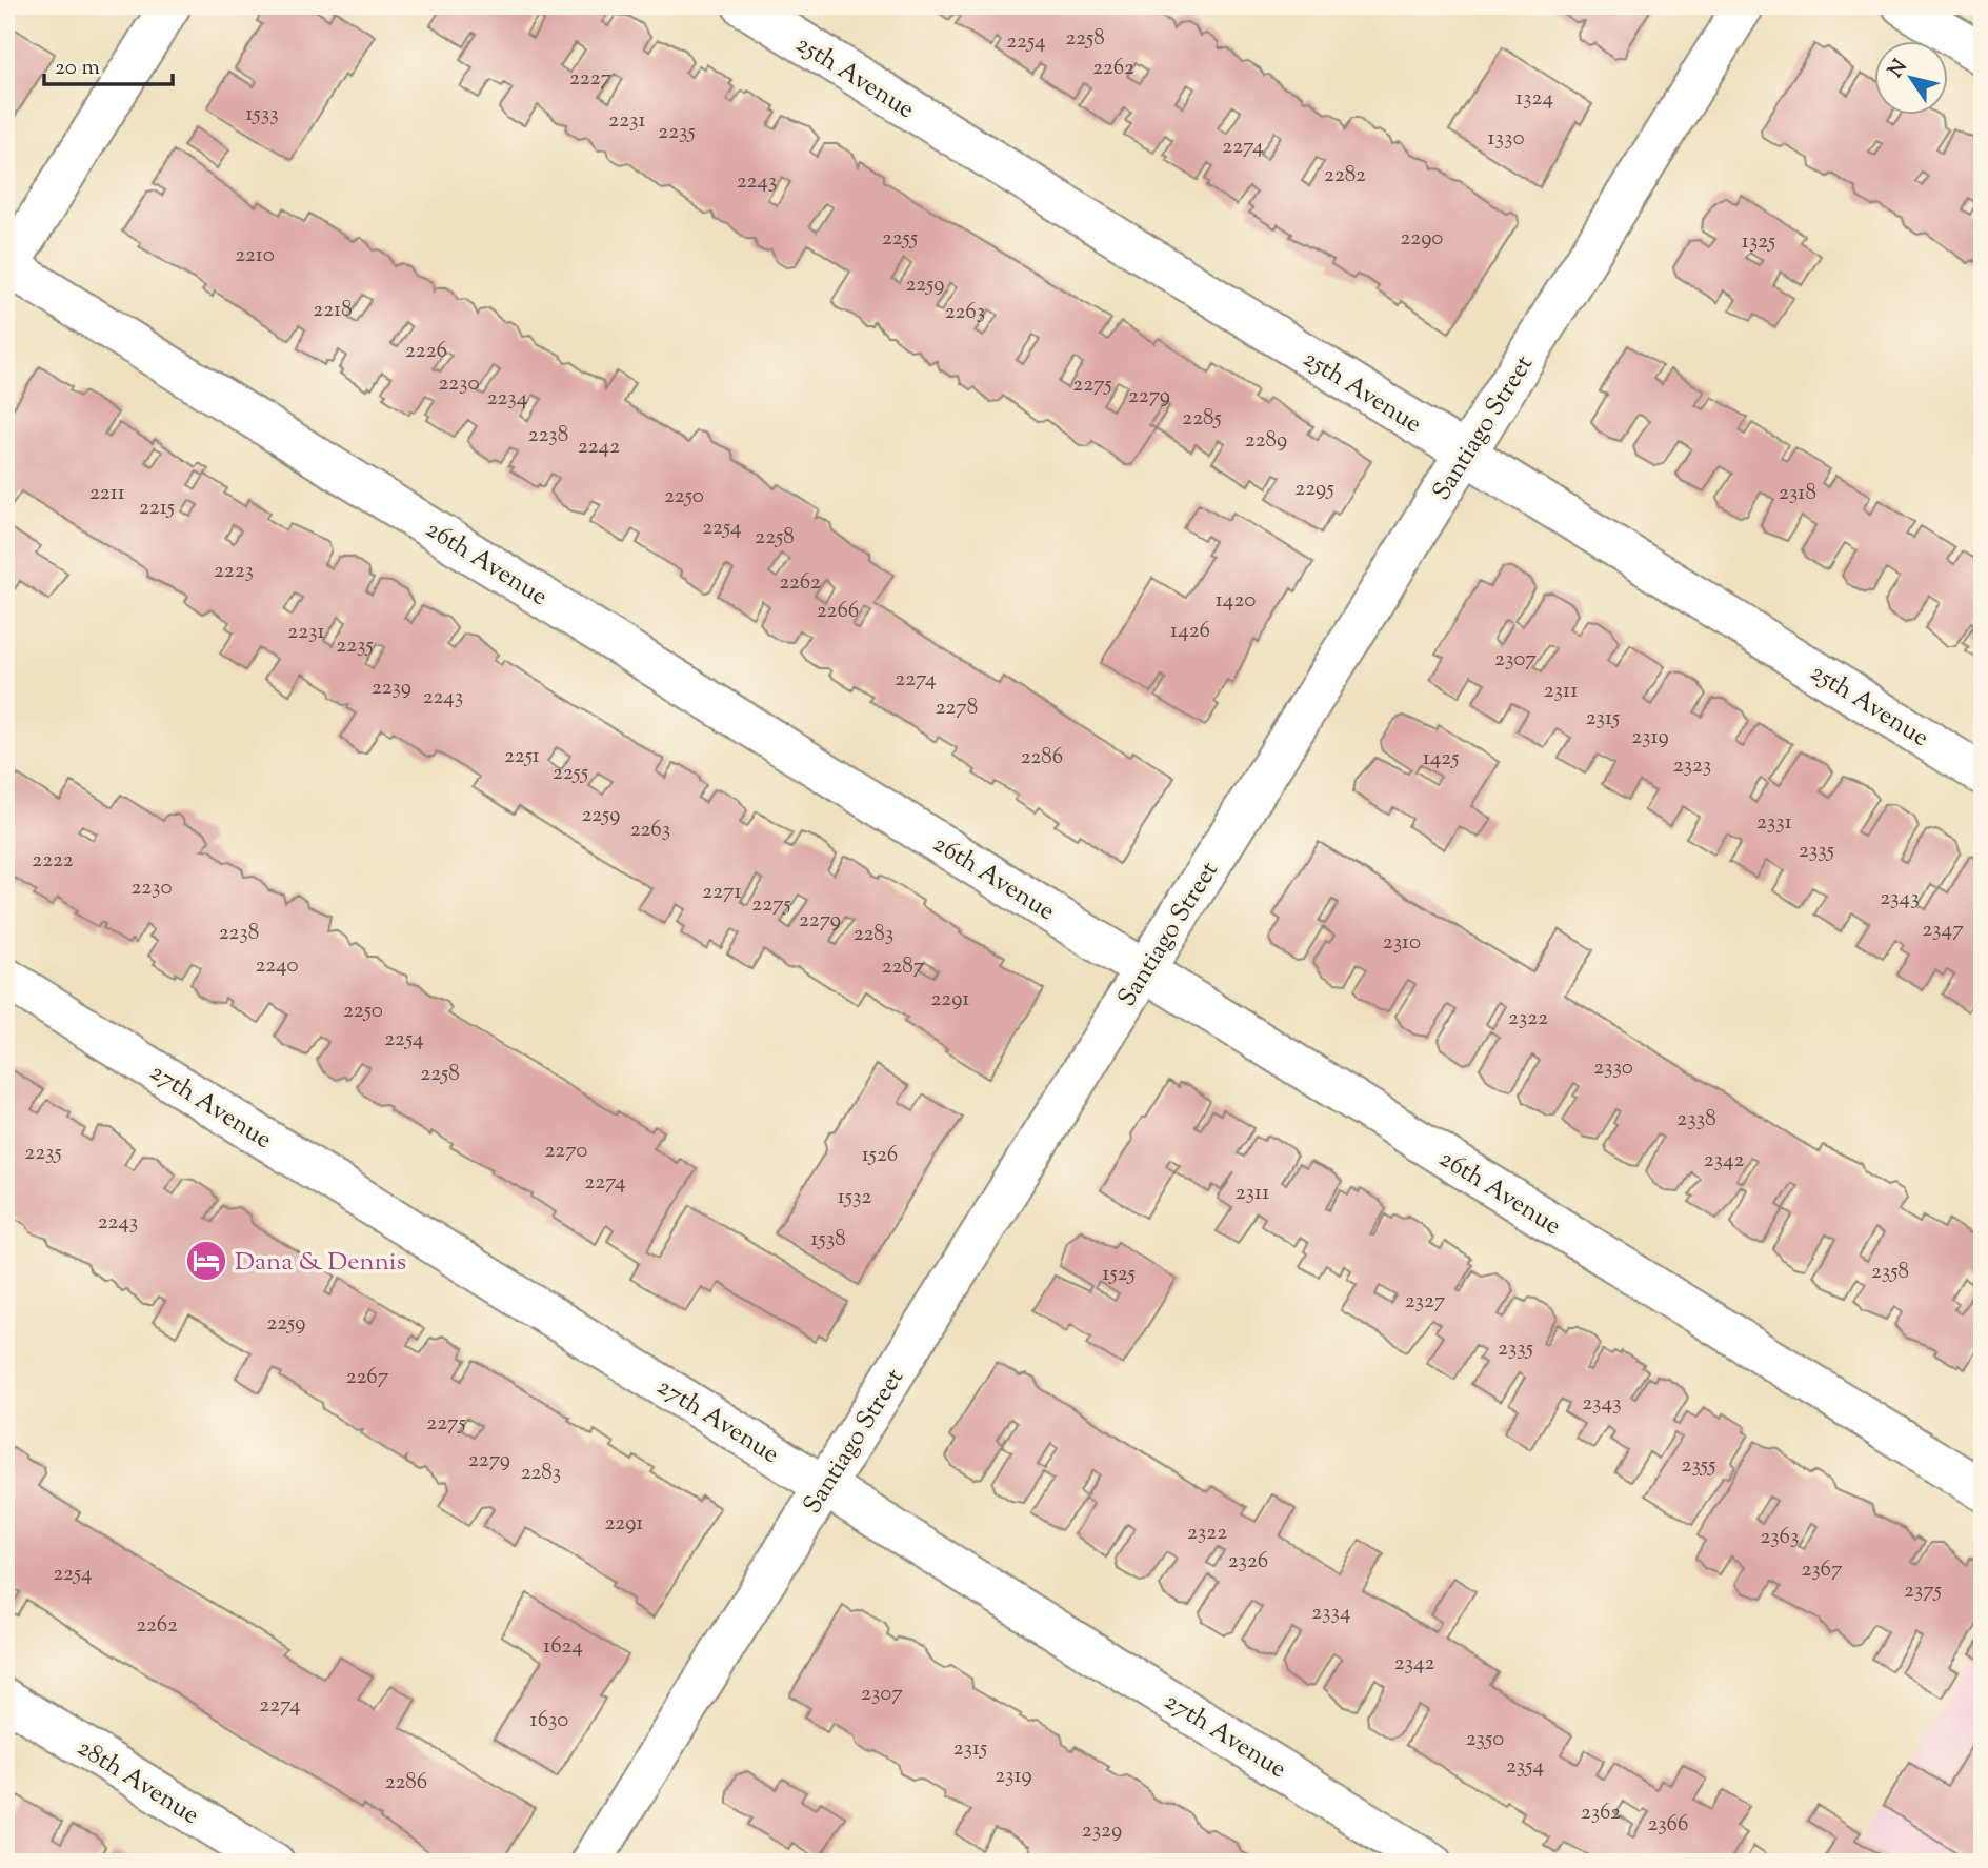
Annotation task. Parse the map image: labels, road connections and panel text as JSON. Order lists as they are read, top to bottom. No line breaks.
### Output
{"streets":{"street":["25th Avenue","Santiago Street","26th Avenue","27th Avenue","28th Avenue"]},"crossings":[["25th Avenue","Santiago Street"],["Santiago Street","26th Avenue"],["Santiago Street","27th Avenue"]],"places":{"hotel":["Dana & Dennis"]},"house_numbers":["2258","2254","2262","2227","1324","1533","2231","2235","1330","2274","2282","2243","2255","2290","1325","2210","2259","2218","2263","2226","2230","2275","2279","2234","2285","2238","2289","2242","2295","2211","2318","2250","2215","2254","2258","2223","2262","1420","2266","1426","2231","2235","2307","2274","2239","2311","2243","2278","2315","2319","2251","2286","1425","2323","2255","2259","2331","2263","2335","2222","2230","2271","2343","2275","2279","2347","2238","2283","2310","2240","2287","2291","2250","2322","2254","2330","2258","2338","2270","2235","1526","2342","2274","2311","1532","2243","1538","2358","1525","2327","2259","2335","2267","2343","2275","2279","2355","2283","2291","2322","2363","2326","2367","2254","2375","2334","2262","1624","2342","2307","2274","1630","2350","2315","2354","2319","2286","2362","2366","2329"],"scale_bar":"20 m","north":"top left"}
